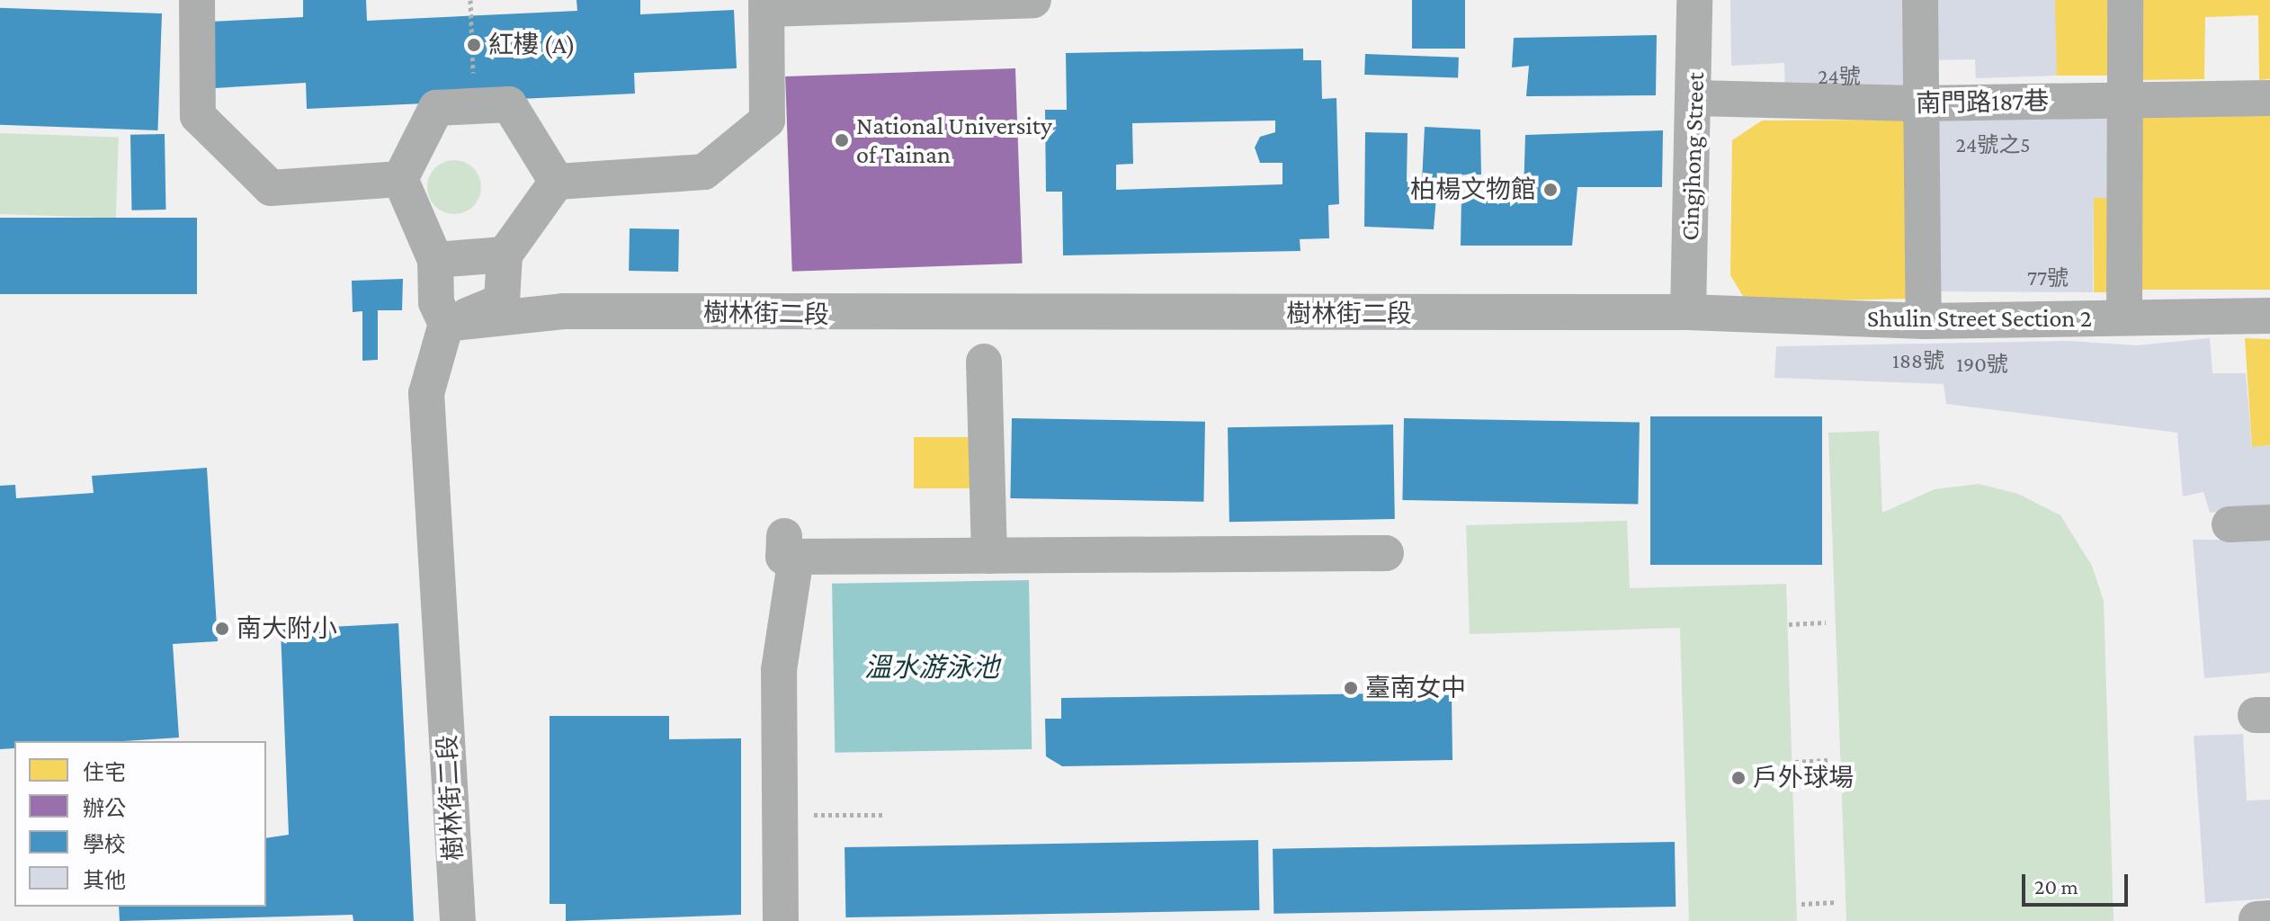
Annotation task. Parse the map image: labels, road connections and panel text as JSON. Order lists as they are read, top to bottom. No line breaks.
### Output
{"streets":{"street":["南門路187巷","Cingjhong Street","樹林街二段","Shulin Street Section 2"]},"crossings":[["南門路187巷","Cingjhong Street"],["Cingjhong Street","樹林街二段"],["Cingjhong Street","Shulin Street Section 2"],["樹林街二段","Shulin Street Section 2"]],"water":["溫水游泳池"],"places":["紅樓 (A)","National University of Tainan","柏楊文物館","南大附小","臺南女中","戶外球場"],"house_numbers":["24號","24號之5","77號","188號","190號"],"legend":["住宅","辦公","學校","其他"],"scale_bar":"20 m"}
